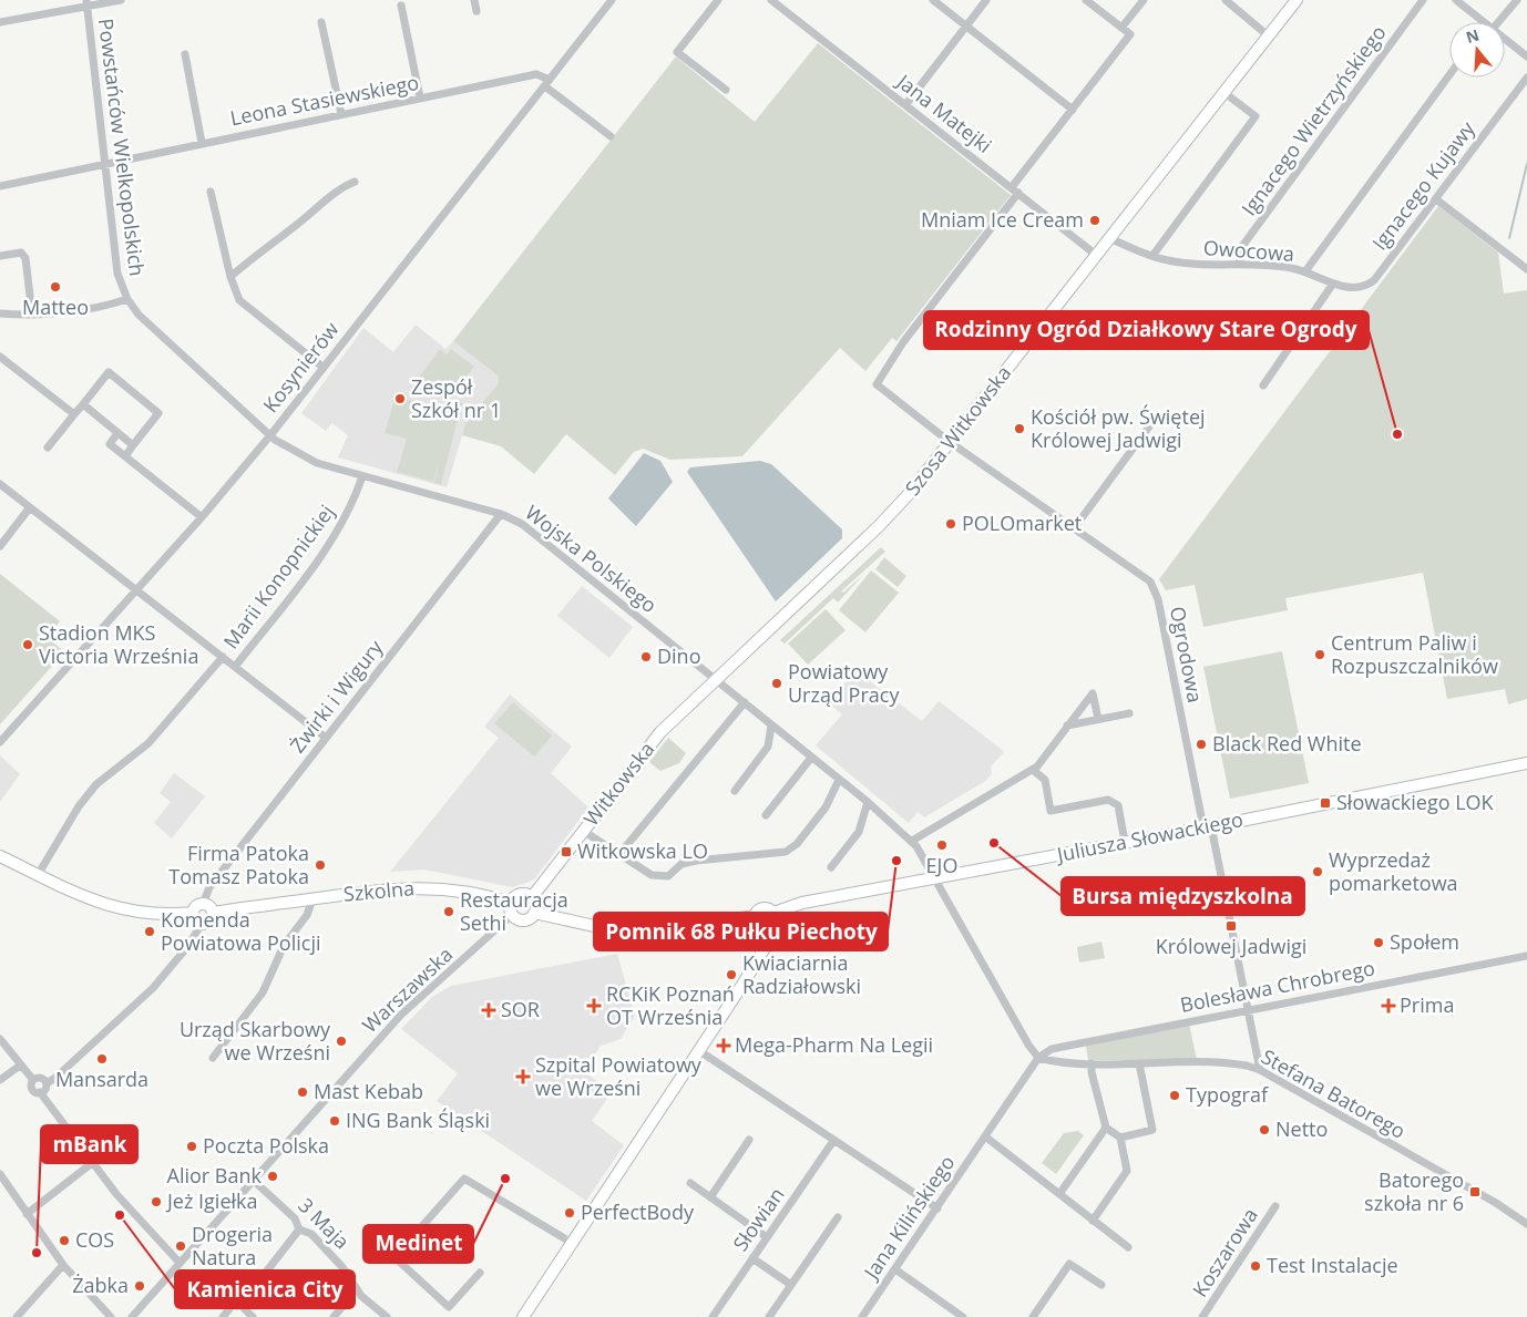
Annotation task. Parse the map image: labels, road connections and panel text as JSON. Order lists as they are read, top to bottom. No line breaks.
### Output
{"streets":{"street":["Leona Stasiewskiego","Jana Matejki","Ignacego Wietrzyńskiego","Powstańców Wielkopolskich","Ignacego Kujawy","Owocowa","Kosynierów","Szosa Witkowska","Wojska Polskiego","Marii Konopnickiej","Ogrodowa","Żwirki i Wigury","Witkowska","Juliusza Słowackiego","Szkolna","Bolesława Chrobrego","Warszawska","Stefana Batorego","Jana Kilińskiego","Słowian","3 Maja","Koszarowa"]},"crossings":[["Leona Stasiewskiego","Powstańców Wielkopolskich"],["Leona Stasiewskiego","Kosynierów"],["Jana Matejki","Szosa Witkowska"],["Jana Matejki","Ogrodowa"],["Ignacego Wietrzyńskiego","Owocowa"],["Powstańców Wielkopolskich","Kosynierów"],["Powstańców Wielkopolskich","Wojska Polskiego"],["Ignacego Kujawy","Owocowa"],["Owocowa","Szosa Witkowska"],["Kosynierów","Wojska Polskiego"],["Szosa Witkowska","Wojska Polskiego"],["Szosa Witkowska","Ogrodowa"],["Szosa Witkowska","Witkowska"],["Wojska Polskiego","Marii Konopnickiej"],["Wojska Polskiego","Żwirki i Wigury"],["Wojska Polskiego","Witkowska"],["Wojska Polskiego","Juliusza Słowackiego"],["Wojska Polskiego","Bolesława Chrobrego"],["Wojska Polskiego","Stefana Batorego"],["Wojska Polskiego","Jana Kilińskiego"],["Ogrodowa","Juliusza Słowackiego"],["Żwirki i Wigury","Szkolna"],["Witkowska","Szkolna"],["Witkowska","Warszawska"],["Szkolna","Warszawska"],["Bolesława Chrobrego","Stefana Batorego"],["Bolesława Chrobrego","Jana Kilińskiego"],["Warszawska","3 Maja"],["Stefana Batorego","Jana Kilińskiego"]],"places":{"other":["Mniam Ice Cream","Matteo","Zespół Szkół nr 1","Kościół pw. Świętej Królowej Jadwigi","Rodzinny Ogród Działkowy Stare Ogrody","POLOmarket","Stadion MKS Victoria Września","Centrum Paliw i Rozpuszczalników","Dino","Powiatowy Urząd Pracy","Black Red White","Bursa międzyszkolna","EJO","Pomnik 68 Pułku Piechoty","Firma Patoka Tomasz Patoka","Wyprzedaż pomarketowa","Restauracja Sethi","Komenda Powiatowa Policji","Społem","Kwiaciarnia Radziałowski","Urząd Skarbowy we Wrześni","Mansarda","Mast Kebab","Typograf","ING Bank Śląski","Netto","Poczta Polska","Alior Bank","Medinet","Jeż Igiełka","PerfectBody","Kamienica City","COS","Drogeria Natura","mBank","Test Instalacje","Żabka"],"transit":["Słowackiego LOK","Witkowska LO","Królowej Jadwigi","Batorego szkoła nr 6"],"health":["RCKiK Poznań OT Września","Prima","SOR","Mega-Pharm Na Legii","Szpital Powiatowy we Wrześni"]},"north":"top"}
